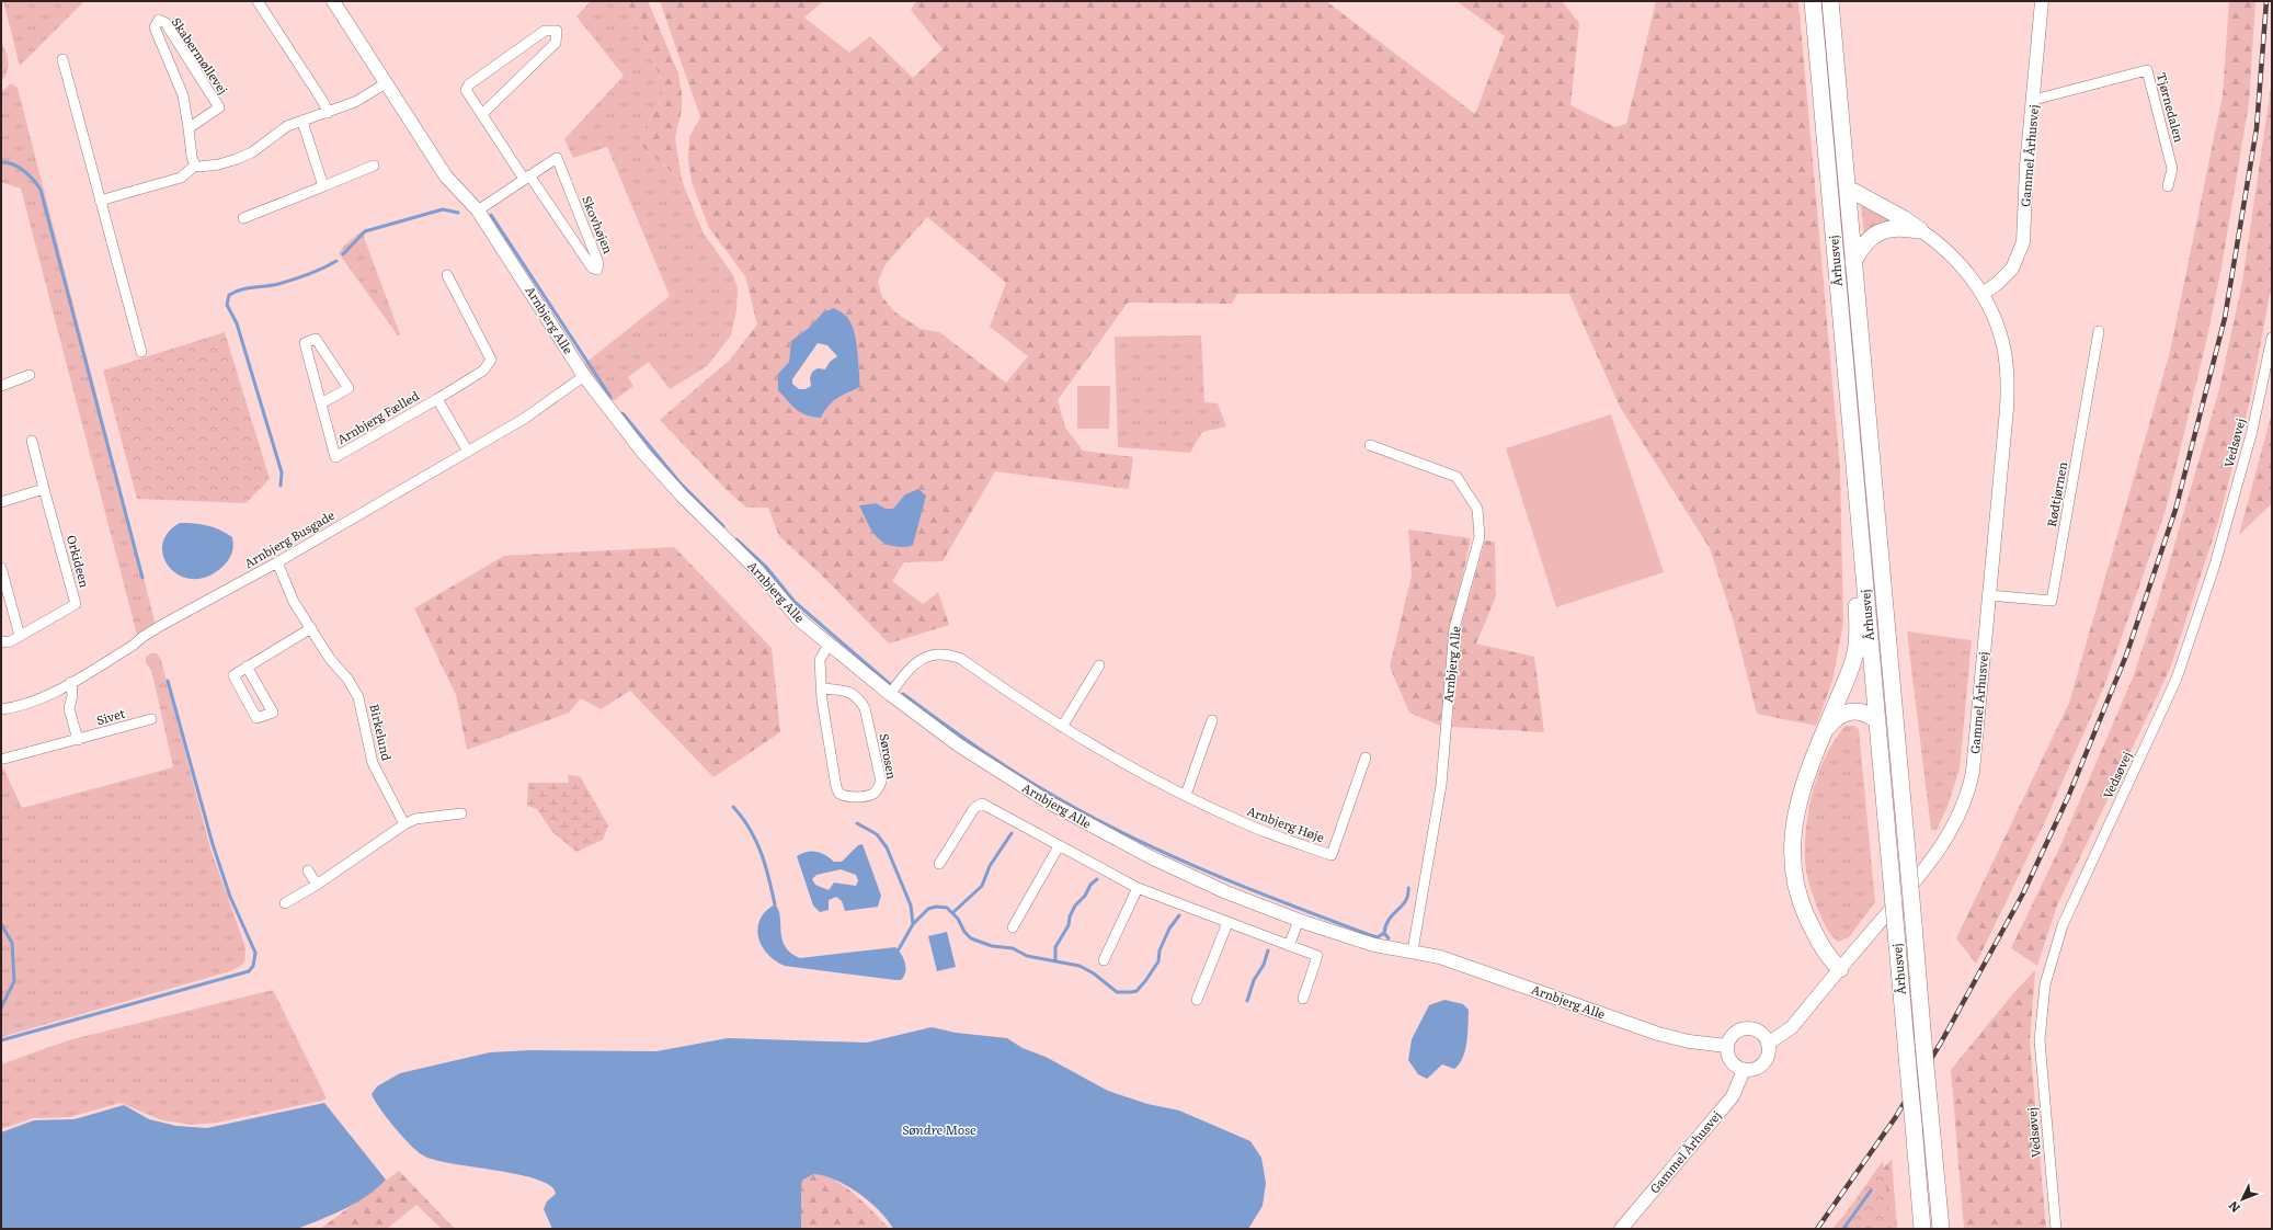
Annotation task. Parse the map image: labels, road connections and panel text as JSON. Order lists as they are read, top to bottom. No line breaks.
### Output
{"streets":{"main road":["Århusvej"],"street":["Skabermøllevej","Tjørnedalen","Gammel Århusvej","Skovhøjen","Arnbjerg Alle","Arnbjerg Fælled","Vedsøvej","Rødtjørnen","Arnbjerg Busgade","Orkideen","Sivet","Birkelund","Sørosen","Arnbjerg Høje"]},"crossings":[["Tjørnedalen","Gammel Århusvej"],["Gammel Århusvej","Arnbjerg Alle"],["Gammel Århusvej","Rødtjørnen"],["Skovhøjen","Arnbjerg Alle"],["Arnbjerg Alle","Arnbjerg Busgade"],["Arnbjerg Alle","Sørosen"],["Arnbjerg Alle","Arnbjerg Høje"],["Arnbjerg Fælled","Arnbjerg Busgade"],["Arnbjerg Busgade","Birkelund"]],"water":["Søndre Mose"],"north":"bottom left"}
